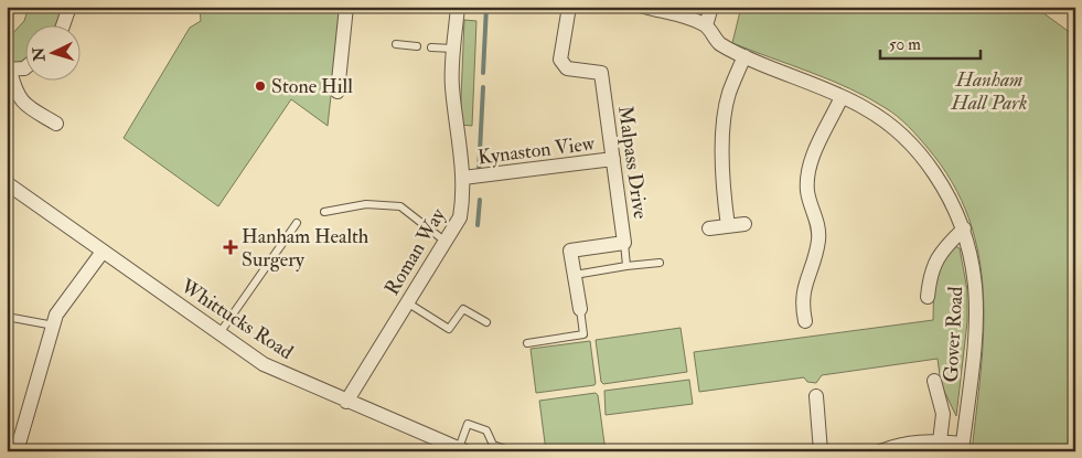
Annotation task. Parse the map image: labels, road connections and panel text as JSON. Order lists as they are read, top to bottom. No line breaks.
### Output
{"streets":{"street":["Kynaston View","Malpass Drive","Roman Way","Whittucks Road","Gover Road"]},"crossings":[["Kynaston View","Malpass Drive"],["Kynaston View","Roman Way"],["Roman Way","Whittucks Road"]],"parks":["Hanham Hall Park"],"places":{"other":["Stone Hill"],"health":["Hanham Health Surgery"]},"scale_bar":"50 m","north":"left"}
